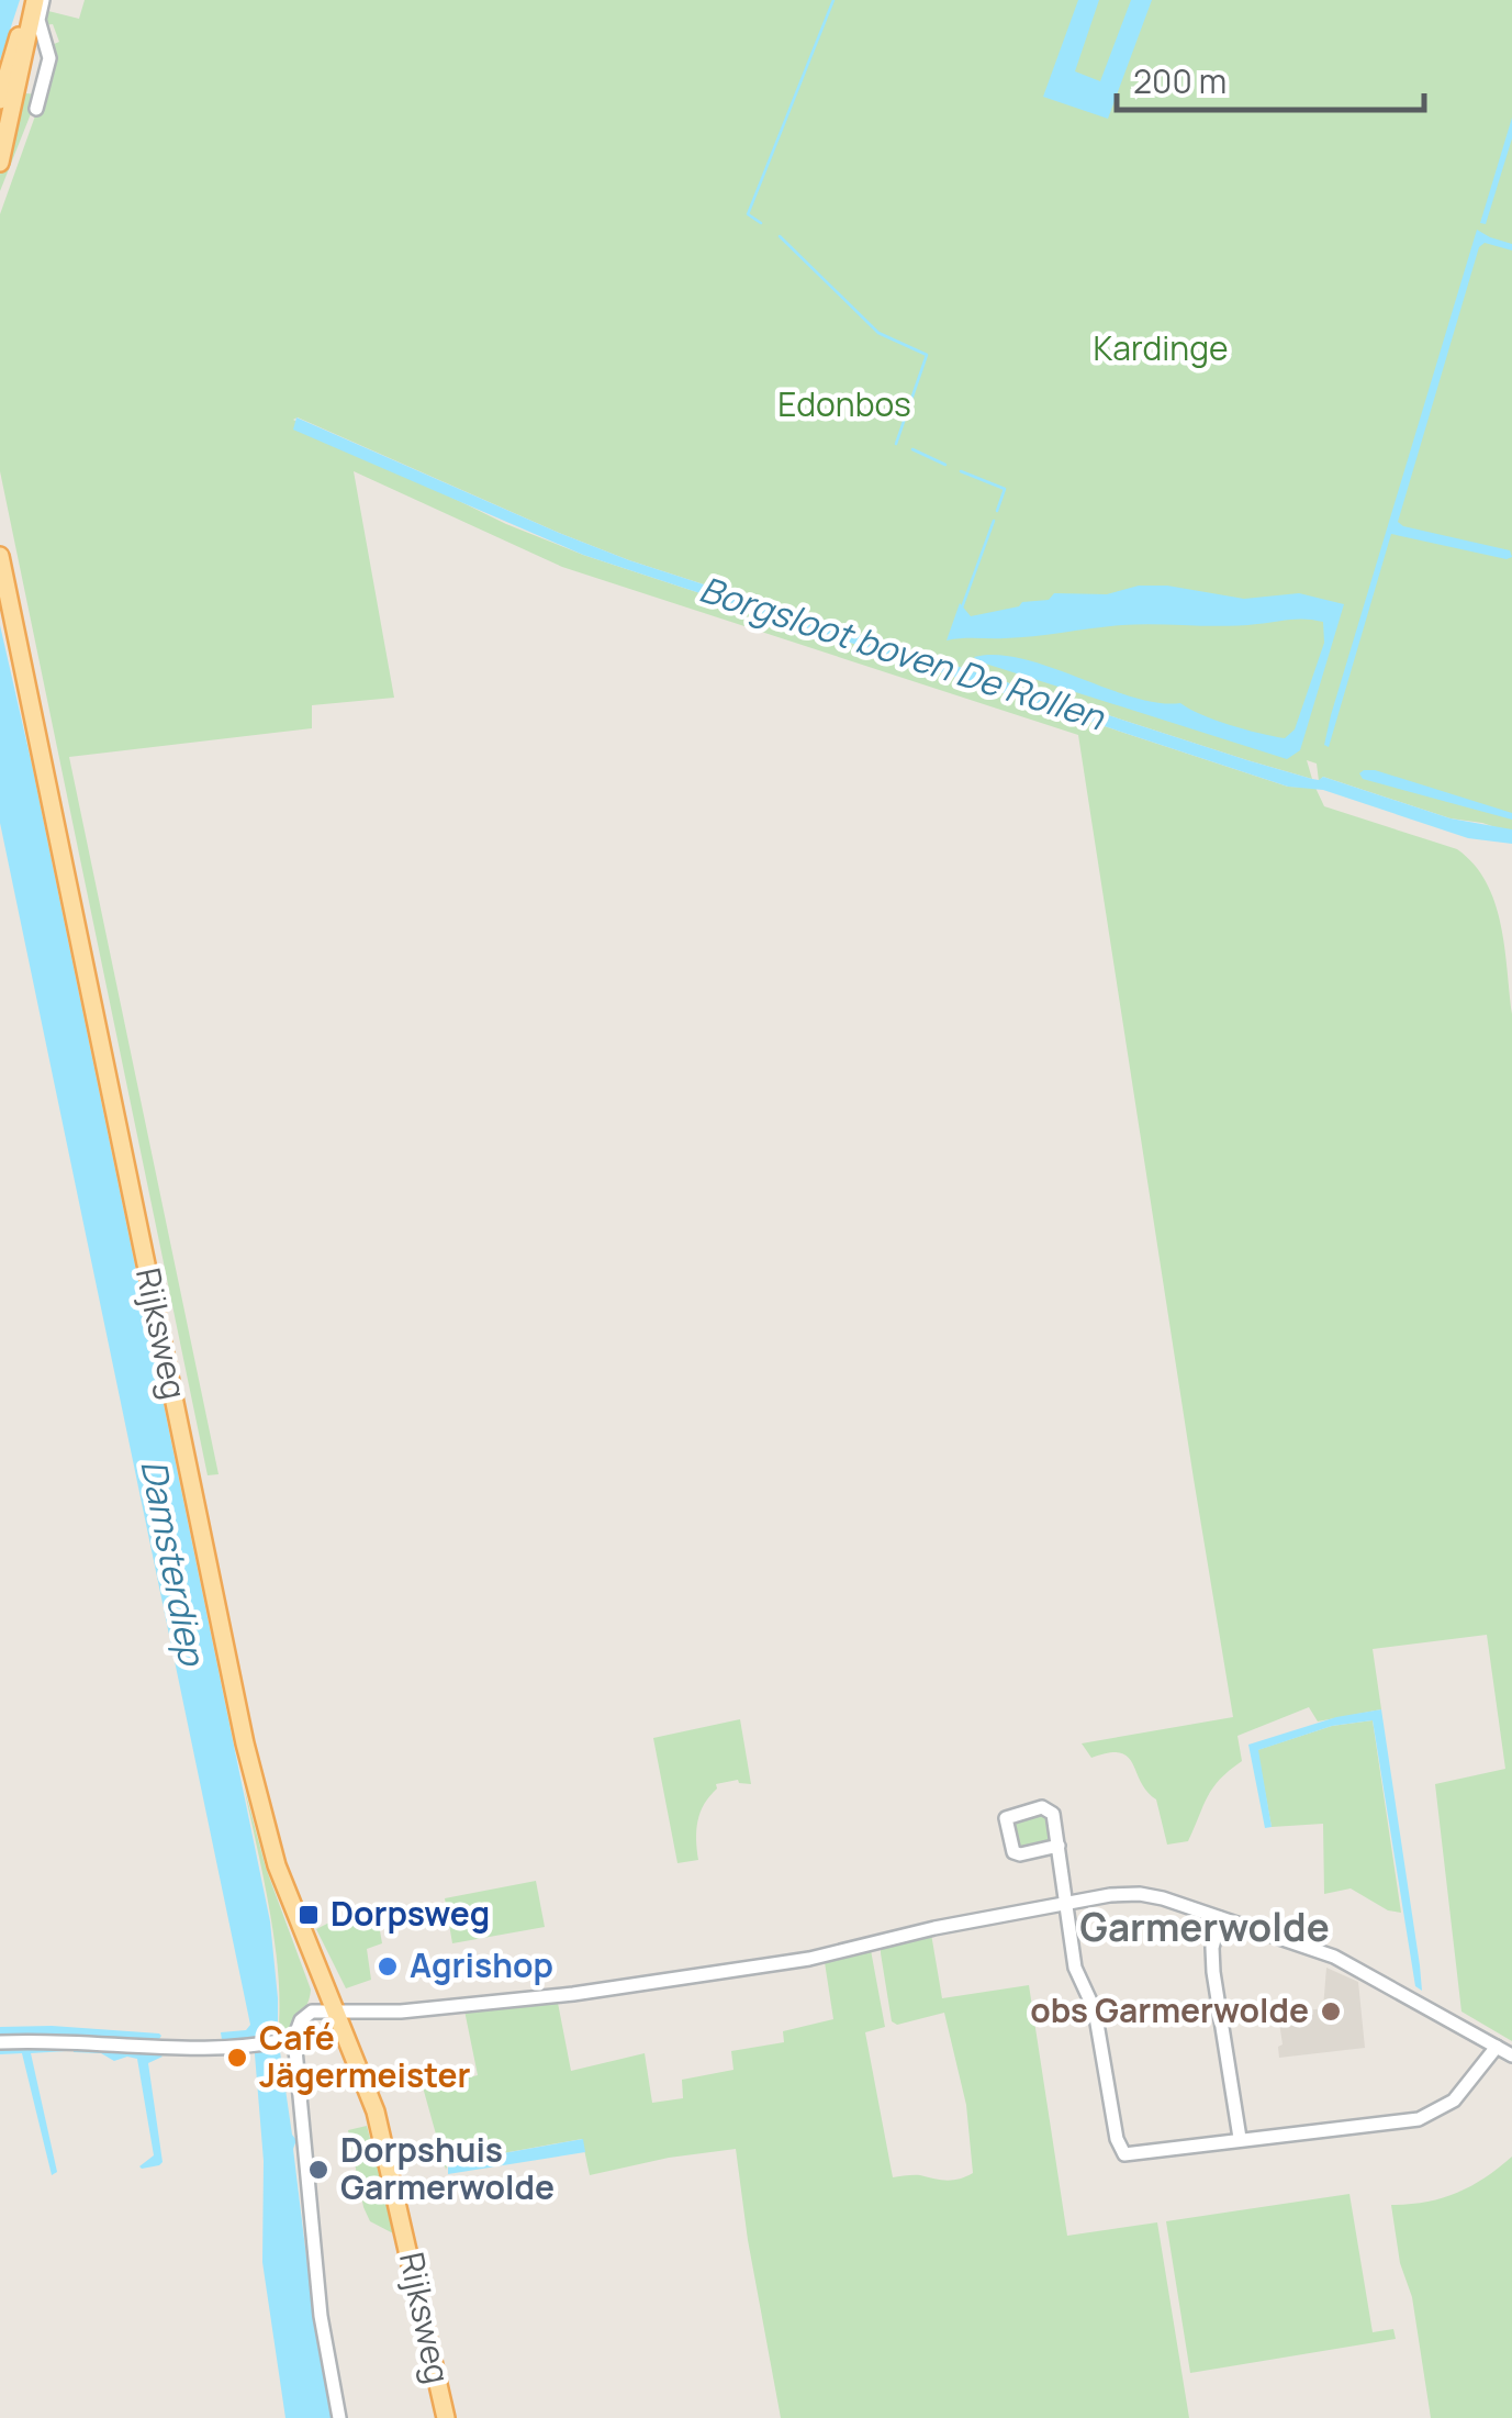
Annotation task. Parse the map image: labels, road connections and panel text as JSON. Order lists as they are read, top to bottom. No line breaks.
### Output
{"streets":{"main road":["Rijksweg"]},"districts":["Garmerwolde"],"water":["Borgsloot boven De Rollen","Damsterdiep"],"parks":["Kardinge","Edonbos"],"places":{"transit":["Dorpsweg"],"other":["Agrishop","obs Garmerwolde","Café Jägermeister","Dorpshuis Garmerwolde"]},"scale_bar":"200 m"}
